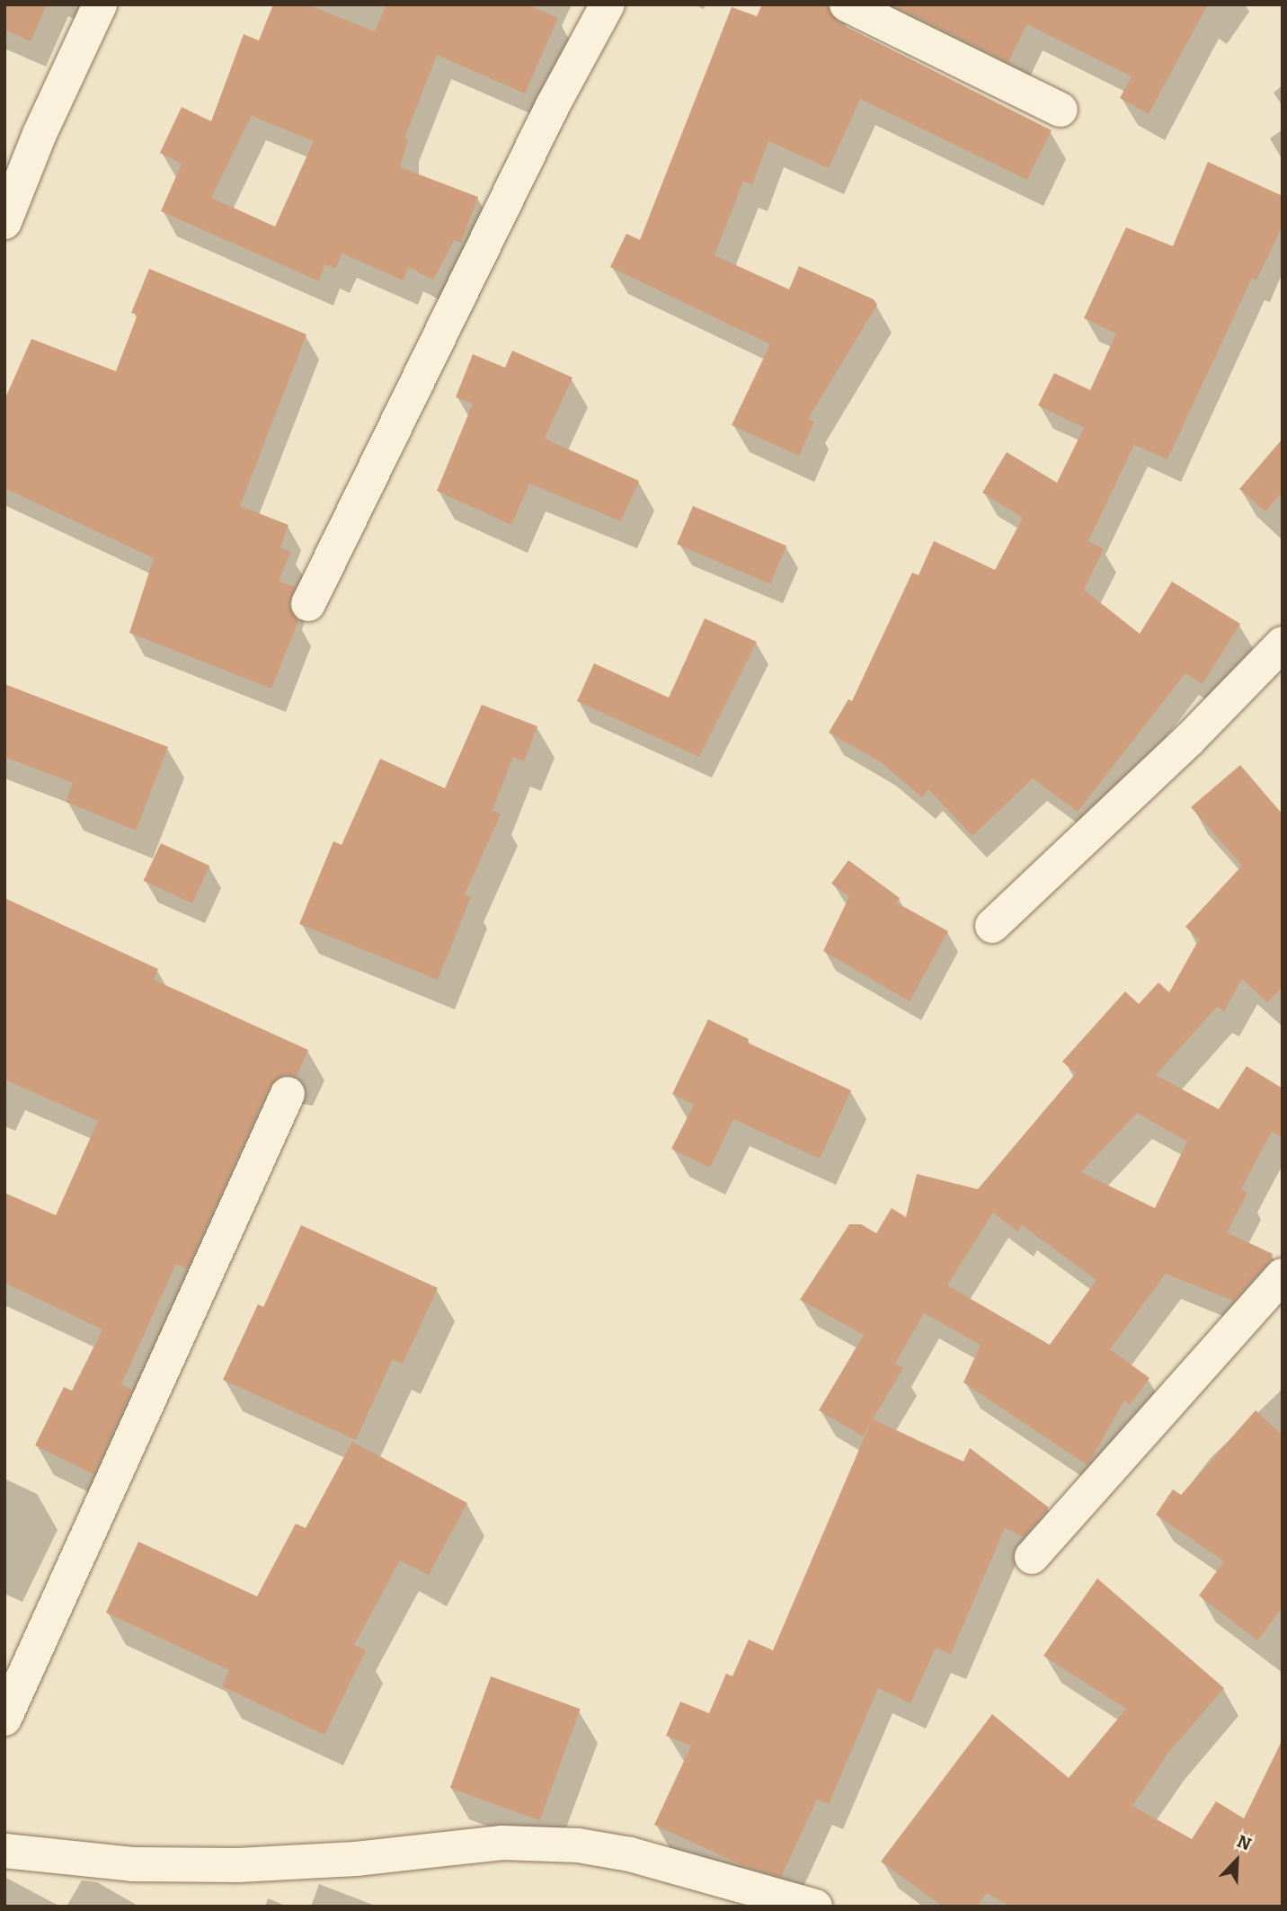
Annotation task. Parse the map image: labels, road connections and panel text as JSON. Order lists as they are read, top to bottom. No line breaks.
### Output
{"north":"top right"}
